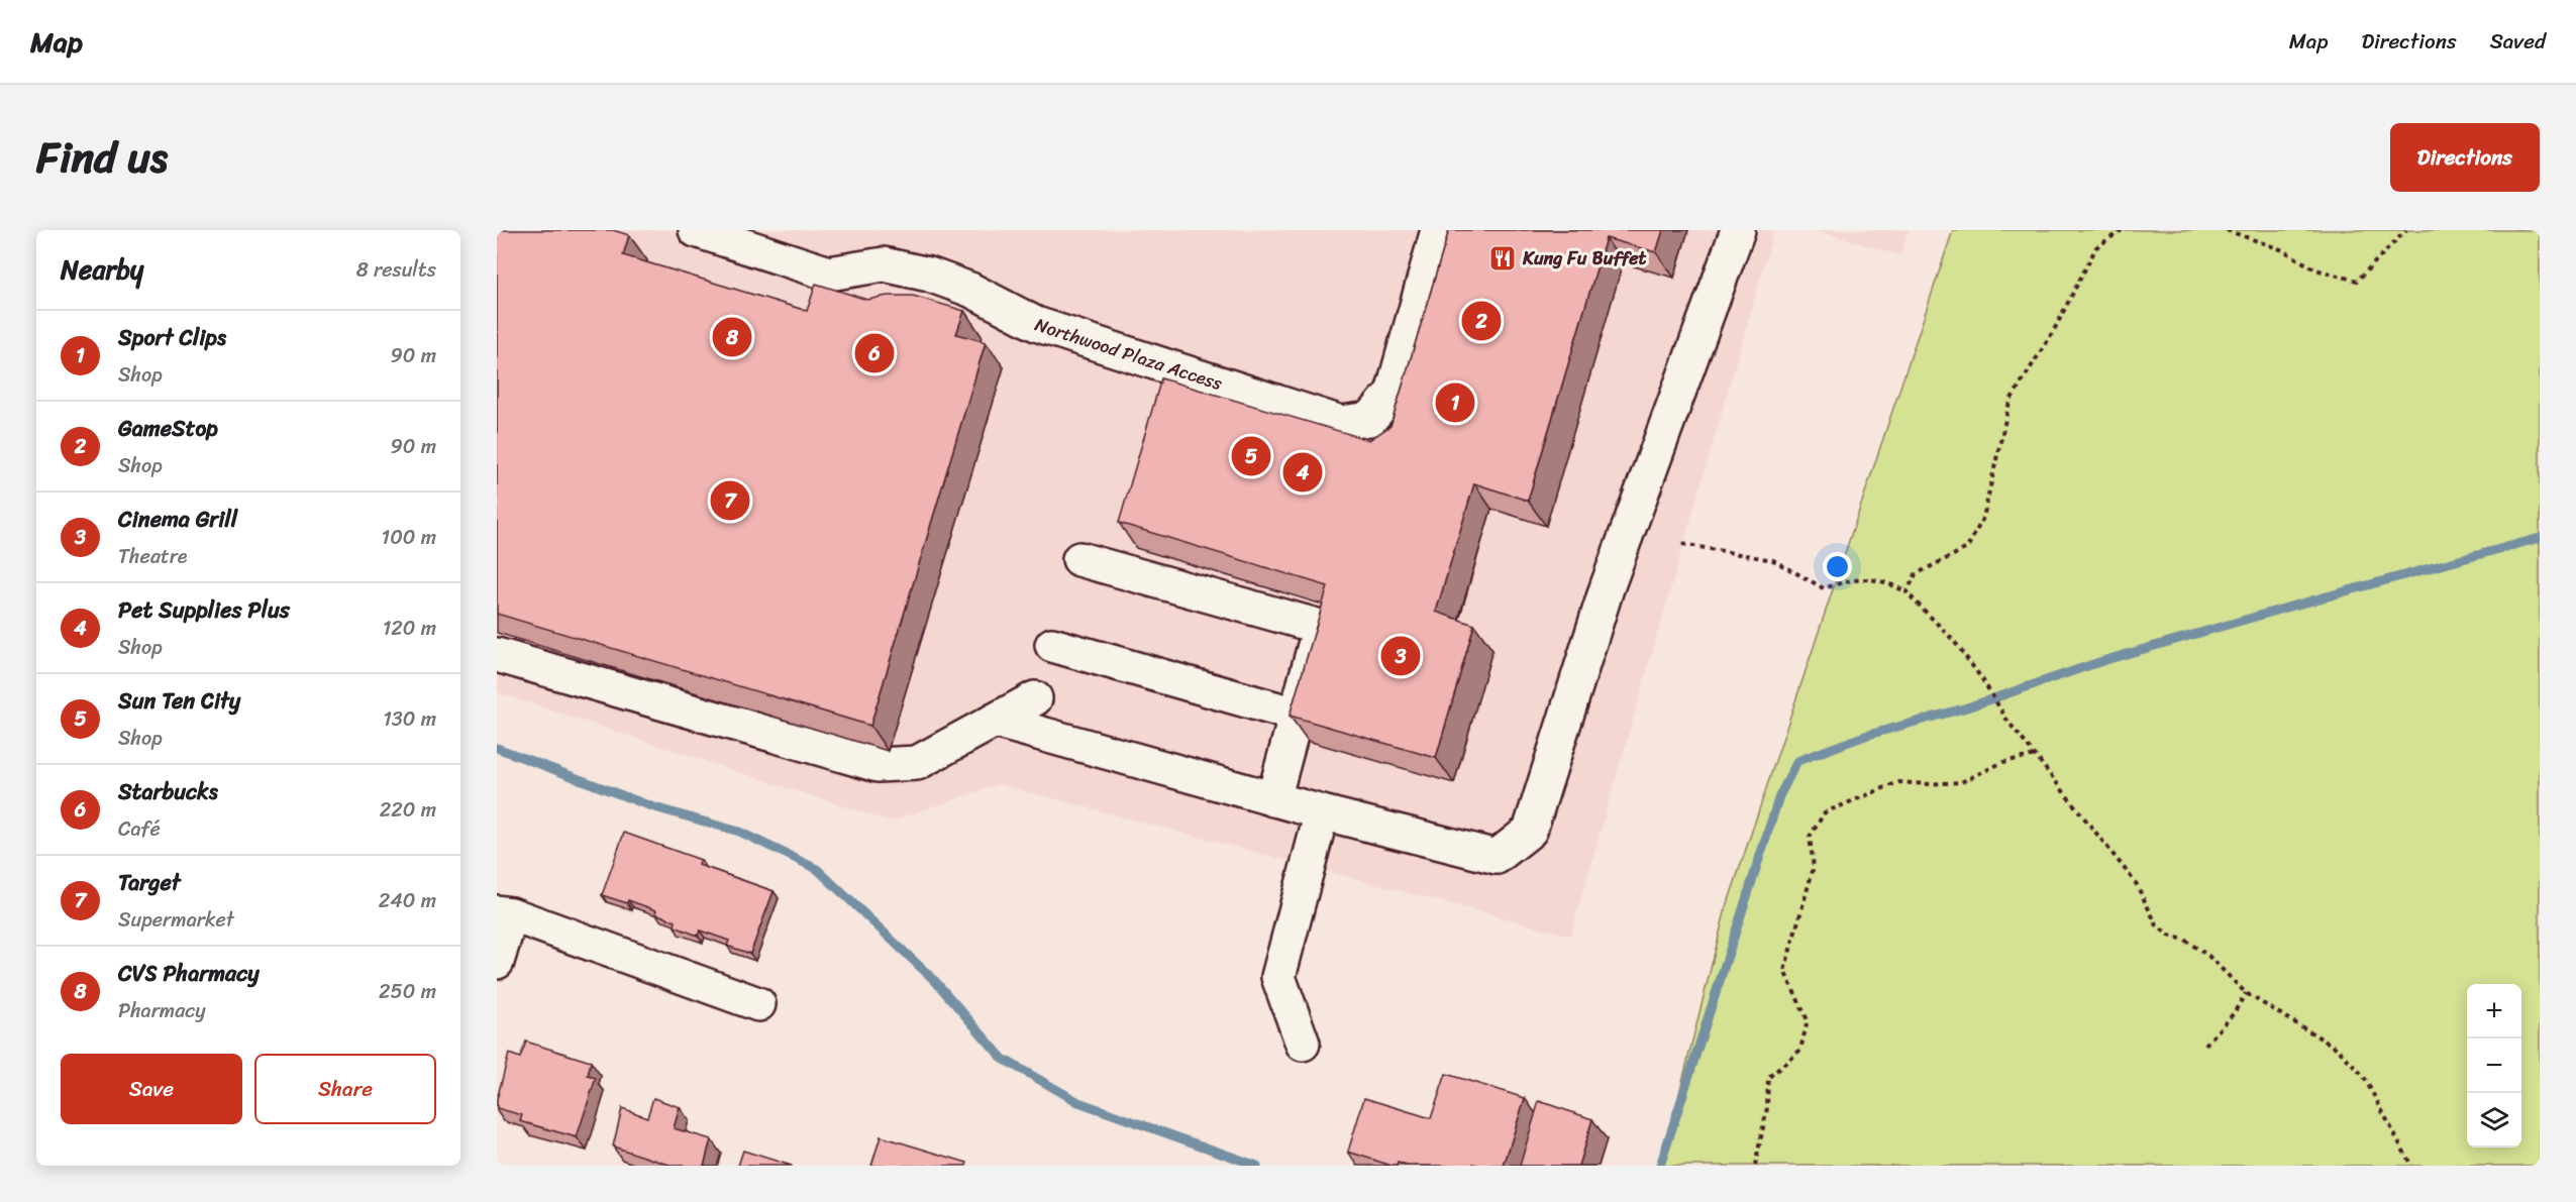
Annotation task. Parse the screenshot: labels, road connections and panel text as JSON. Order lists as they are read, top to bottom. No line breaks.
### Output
{"streets":{"street":["Northwood Plaza Access"]},"places":{"restaurant":["Kung Fu Buffet"]},"page":{"header":"Map","nav":["Map","Directions","Saved"],"title":"Find us","buttons":["Directions",["Save","Share"]],"heading":["Nearby","8 results"],"pins":["2","8","6","1","5","4","7","3"],"list":[{"mark":"1","name":"Sport Clips","note":"Shop","value":"90 m"},{"mark":"2","name":"GameStop","note":"Shop","value":"90 m"},{"mark":"3","name":"Cinema Grill","note":"Theatre","value":"100 m"},{"mark":"4","name":"Pet Supplies Plus","note":"Shop","value":"120 m"},{"mark":"5","name":"Sun Ten City","note":"Shop","value":"130 m"},{"mark":"6","name":"Starbucks","note":"Café","value":"220 m"},{"mark":"7","name":"Target","note":"Supermarket","value":"240 m"},{"mark":"8","name":"CVS Pharmacy","note":"Pharmacy","value":"250 m"}],"map_buttons":["+","−"]}}
